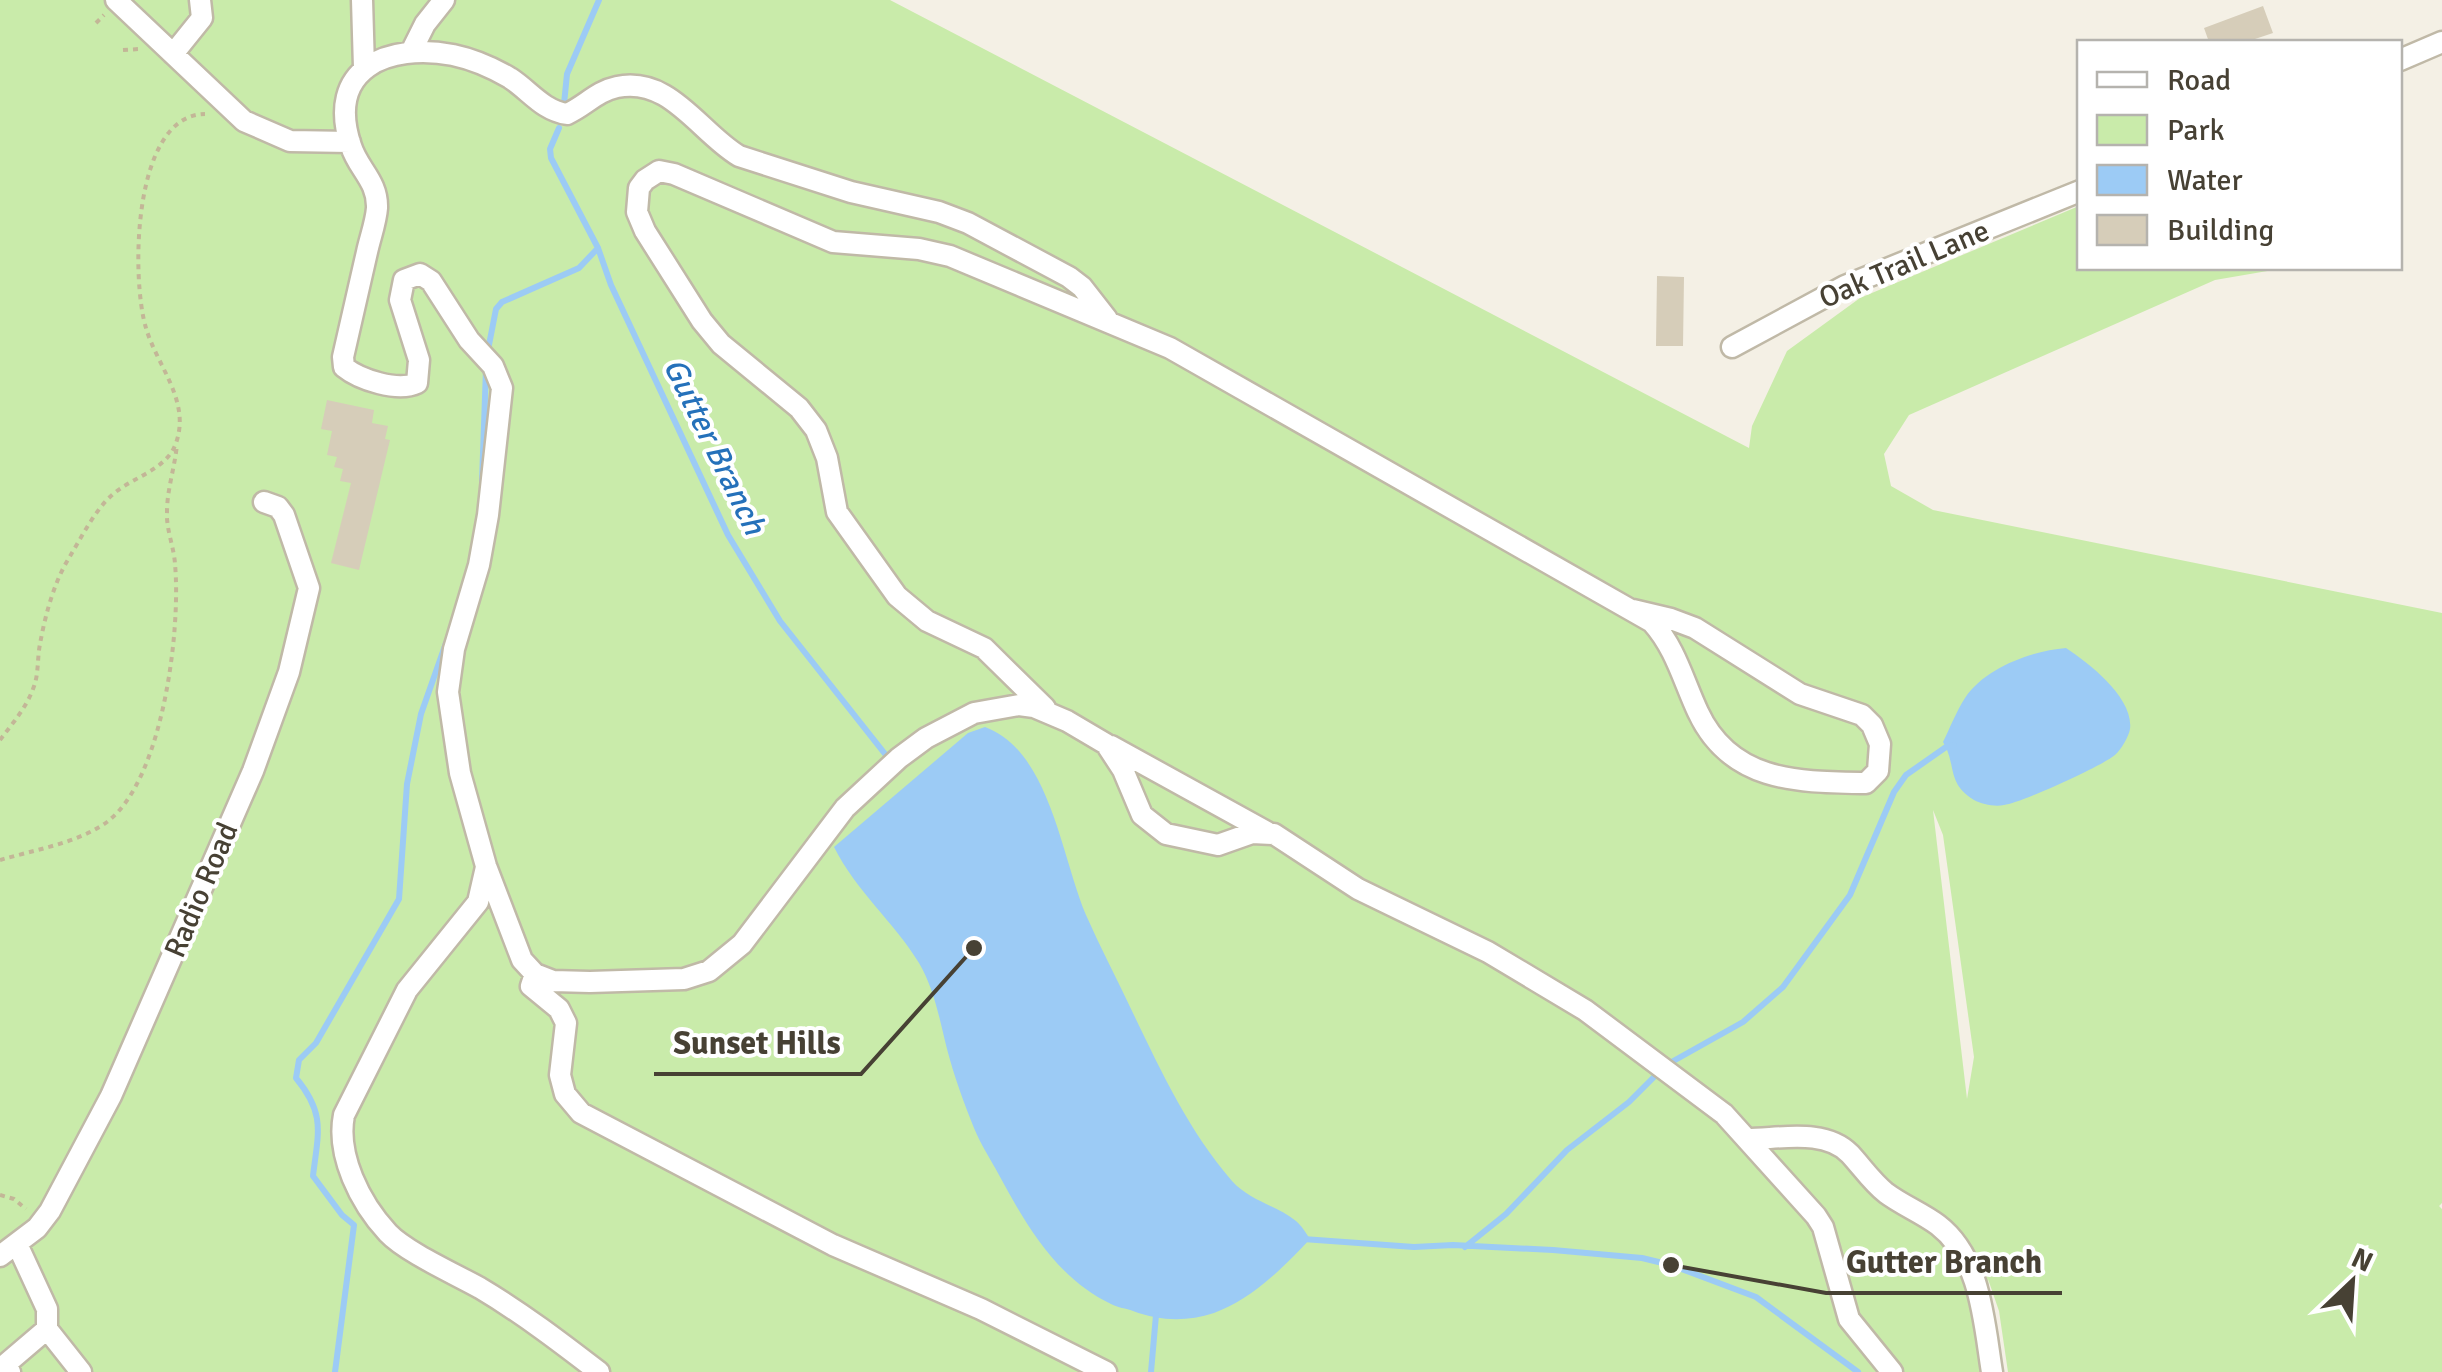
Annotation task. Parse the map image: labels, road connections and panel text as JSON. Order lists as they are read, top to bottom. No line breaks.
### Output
{"streets":{"street":["Oak Trail Lane","Radio Road"]},"water":["Gutter Branch"],"places":["Sunset Hills","Gutter Branch"],"legend":["Road","Park","Water","Building"],"north":"top right"}
